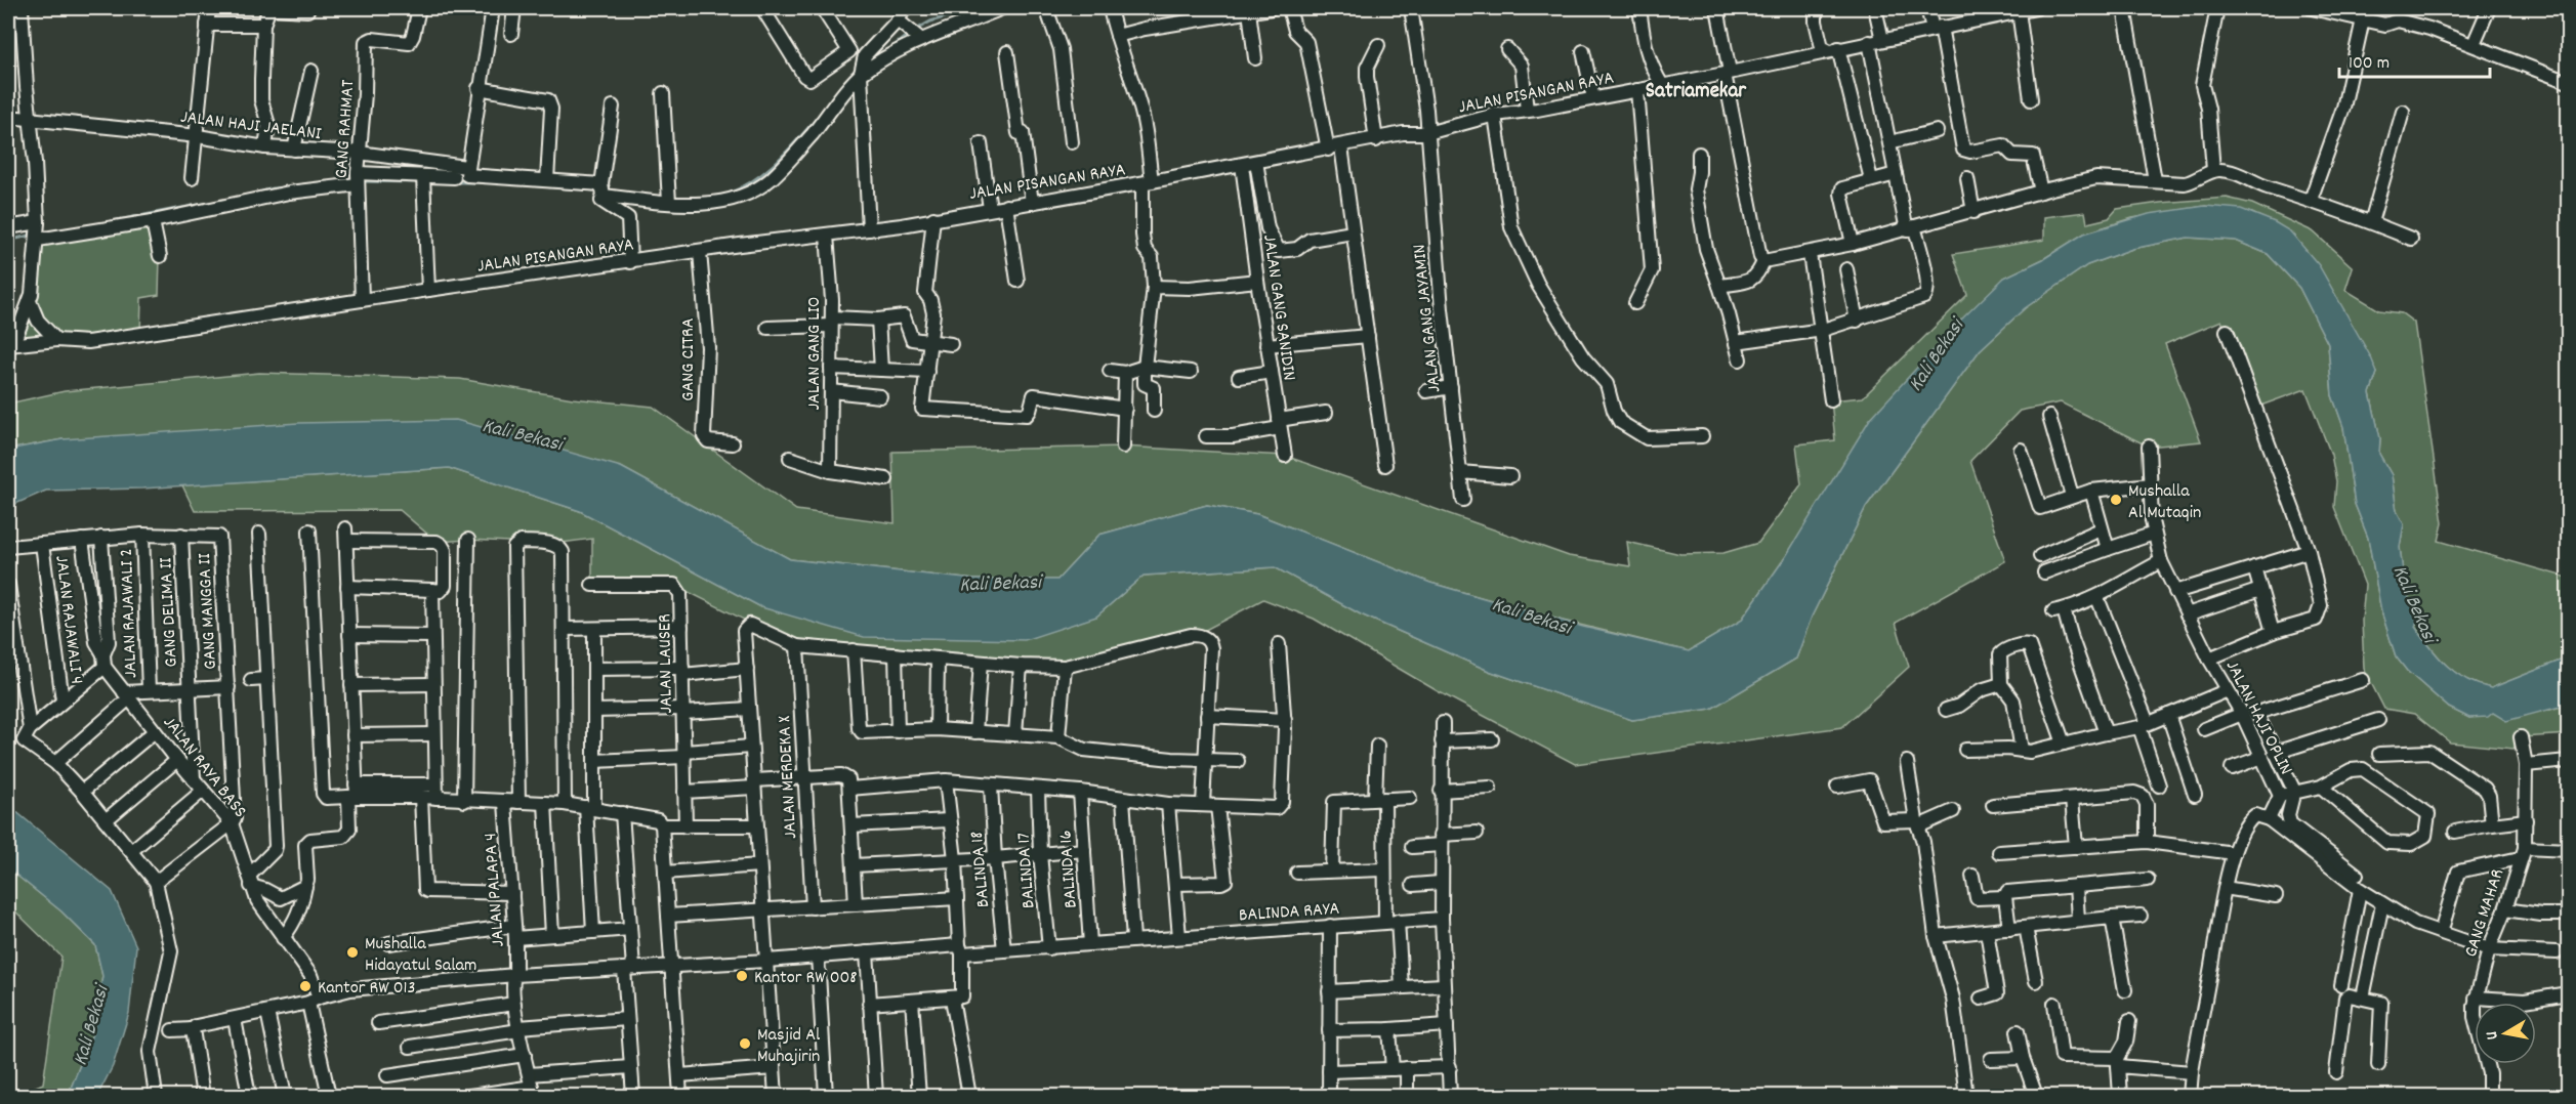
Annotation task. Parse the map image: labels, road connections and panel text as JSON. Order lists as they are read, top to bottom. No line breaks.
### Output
{"streets":{"street":["JALAN PISANGAN RAYA","JALAN HAJI JAELANI","GANG RAHMAT","JALAN GANG SANIDIN","JALAN GANG JAYAMIN","JALAN GANG LIO","GANG CITRA","GANG MANGGA II","GANG DELIMA II","JALAN RAJAWALI 2","JALAN RAJAWALI 4","JALAN LAUSER","JALAN HAJI OPLIN","JALAN RAYA BASS","JALAN MERDEKA X","BALINDA 18","BALINDA 16","BALINDA 17","JALAN PALAPA 4","BALINDA RAYA","GANG MAHAR"]},"crossings":[["JALAN PISANGAN RAYA","GANG RAHMAT"],["JALAN PISANGAN RAYA","JALAN GANG SANIDIN"],["JALAN PISANGAN RAYA","JALAN GANG JAYAMIN"],["JALAN PISANGAN RAYA","JALAN GANG LIO"],["JALAN PISANGAN RAYA","GANG CITRA"],["JALAN HAJI JAELANI","GANG RAHMAT"],["GANG MANGGA II","GANG DELIMA II"],["GANG MANGGA II","JALAN RAYA BASS"],["GANG DELIMA II","JALAN RAYA BASS"],["BALINDA 18","BALINDA RAYA"],["BALINDA 16","BALINDA RAYA"],["BALINDA 17","BALINDA RAYA"],["JALAN PALAPA 4","BALINDA RAYA"]],"districts":["Satriamekar"],"water":["Kali Bekasi"],"places":["Mushalla Al Mutaqin","Mushalla Hidayatul Salam","Kantor RW 008","Kantor RW 013","Masjid Al Muhajirin"],"scale_bar":"100 m","north":"left"}
